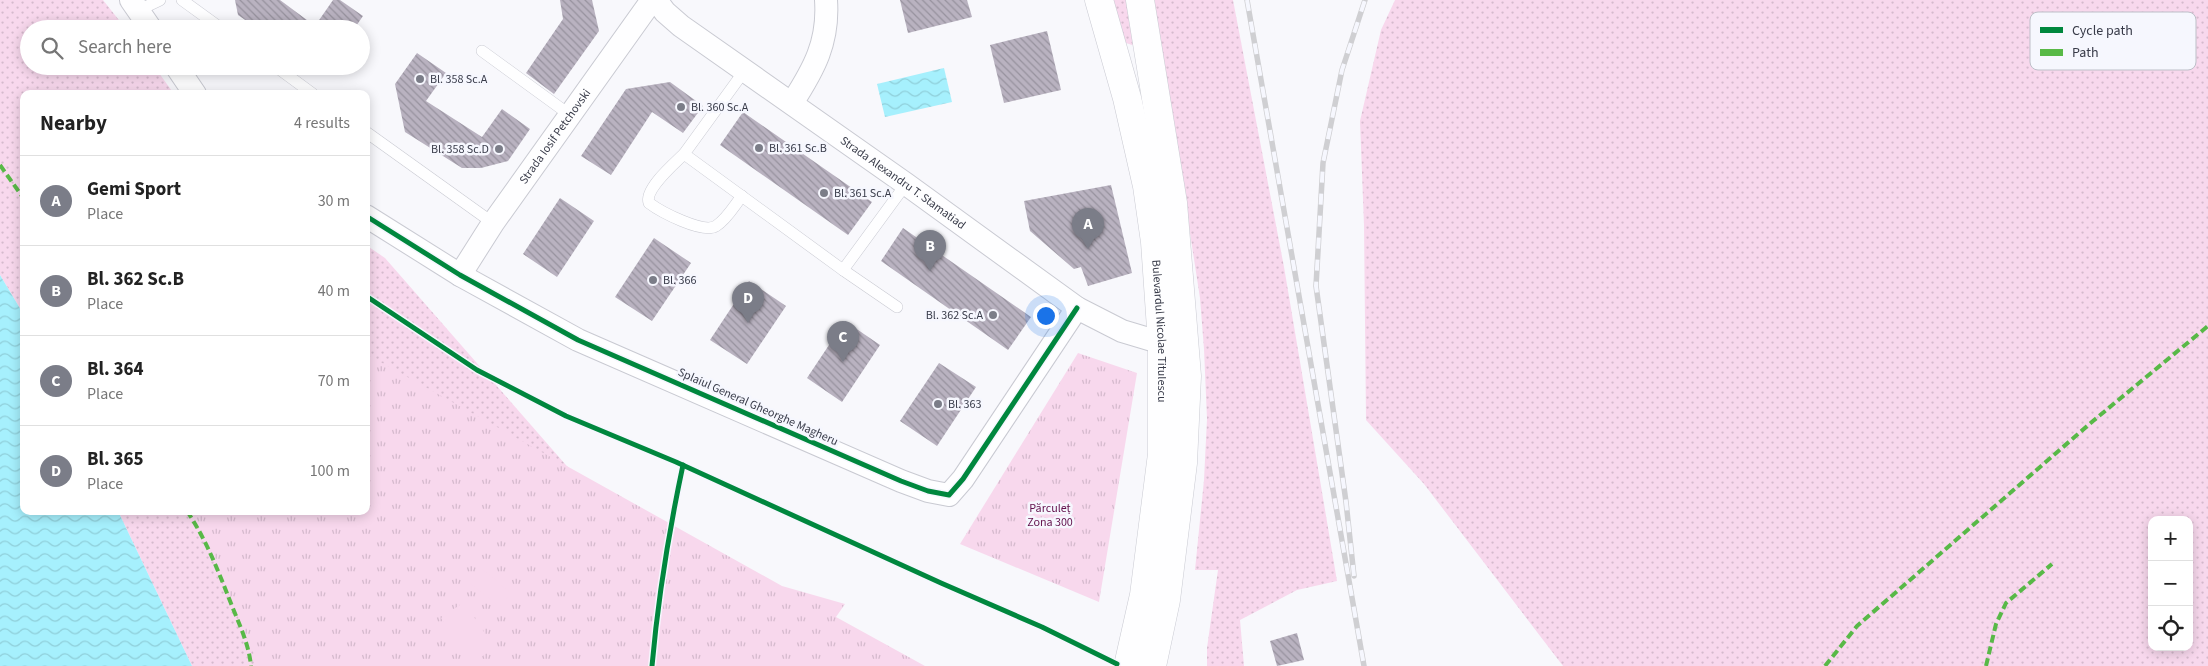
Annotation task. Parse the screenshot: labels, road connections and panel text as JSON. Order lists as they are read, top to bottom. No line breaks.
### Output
{"streets":{"main road":["Bulevardul Nicolae Titulescu"],"street":["Strada Iosif Petchovski","Strada Alexandru T. Stamatiad","Splaiul General Gheorghe Magheru"]},"crossings":[["Strada Iosif Petchovski","Strada Alexandru T. Stamatiad"],["Strada Iosif Petchovski","Splaiul General Gheorghe Magheru"],["Strada Alexandru T. Stamatiad","Bulevardul Nicolae Titulescu"],["Strada Alexandru T. Stamatiad","Splaiul General Gheorghe Magheru"]],"parks":["Părculeț Zona 300"],"places":["Bl. 358 Sc.A","Bl. 360 Sc.A","Bl. 361 Sc.B","Bl. 358 Sc.D","Bl. 361 Sc.A","Bl. 366","Bl. 362 Sc.A","Bl. 363"],"legend":["Cycle path","Path"],"page":{"search":"Search here","heading":["Nearby","4 results"],"list":[{"mark":"A","name":"Gemi Sport","note":"Place","value":"30 m"},{"mark":"B","name":"Bl. 362 Sc.B","note":"Place","value":"40 m"},{"mark":"C","name":"Bl. 364","note":"Place","value":"70 m"},{"mark":"D","name":"Bl. 365","note":"Place","value":"100 m"}],"pins":["A","B","D","C"],"map_buttons":["+","−"]}}
